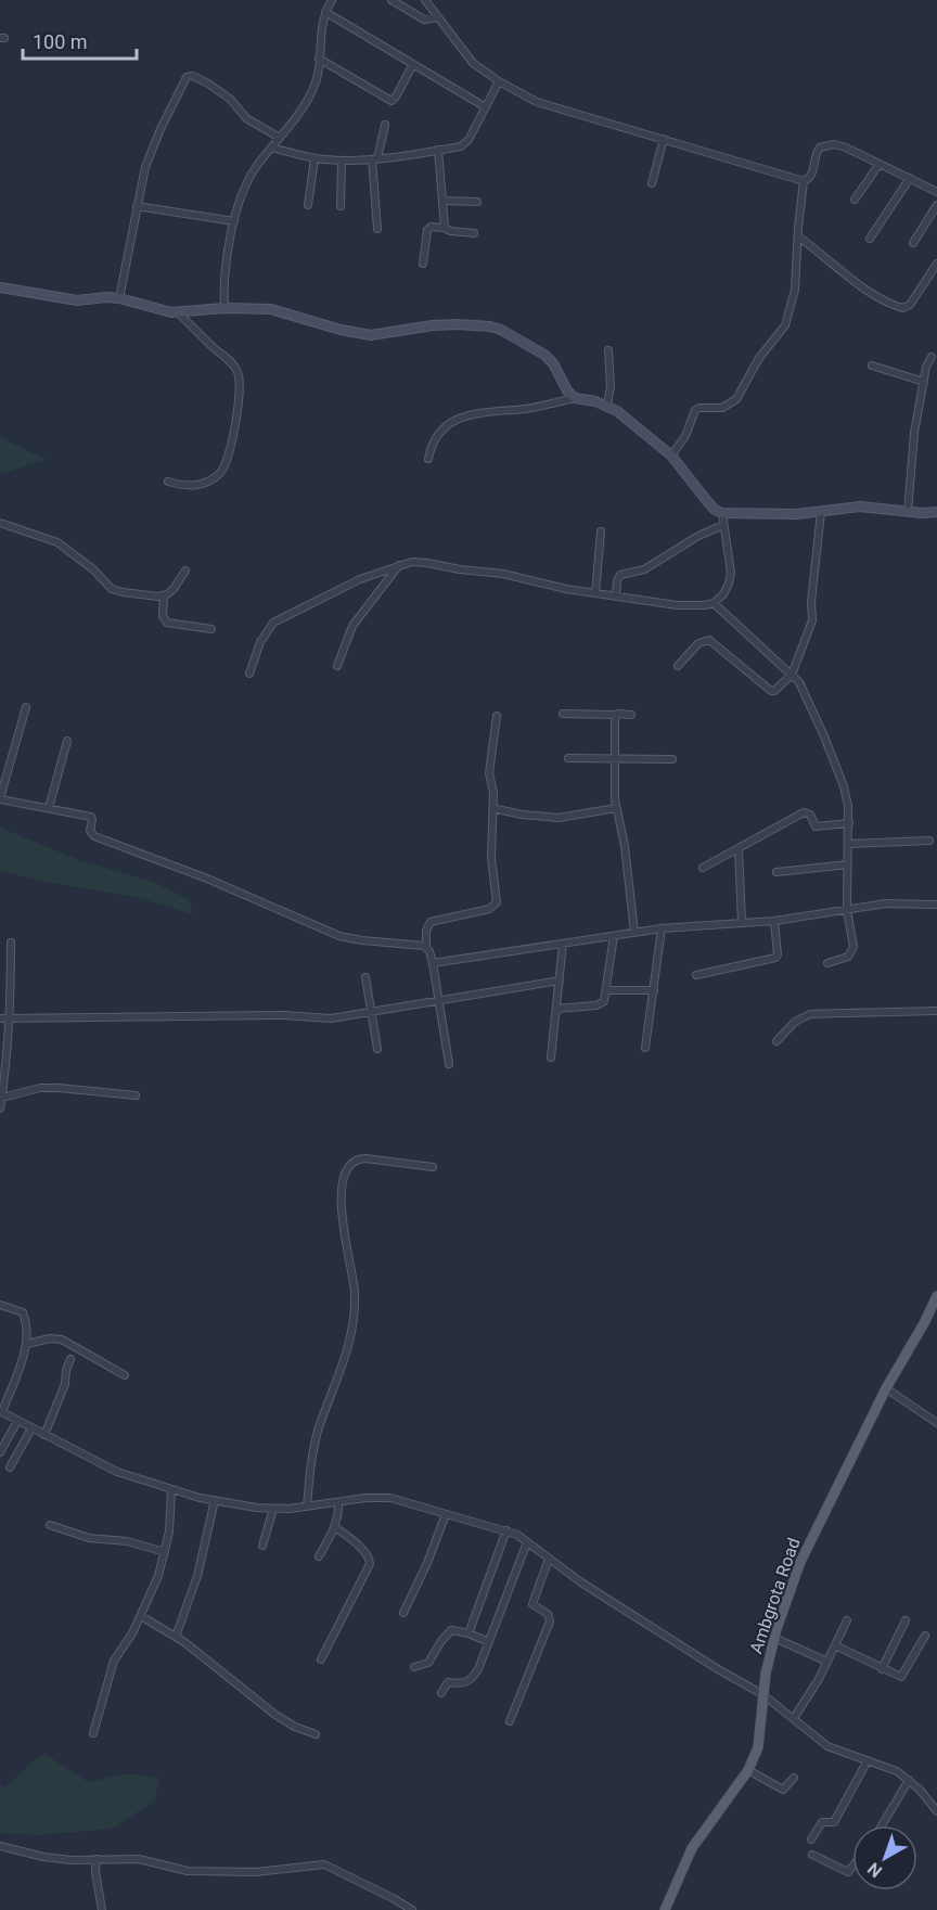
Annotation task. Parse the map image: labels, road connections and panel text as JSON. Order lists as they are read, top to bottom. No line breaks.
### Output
{"streets":{"main road":["Ambgrota Road"]},"scale_bar":"100 m","north":"bottom left"}
